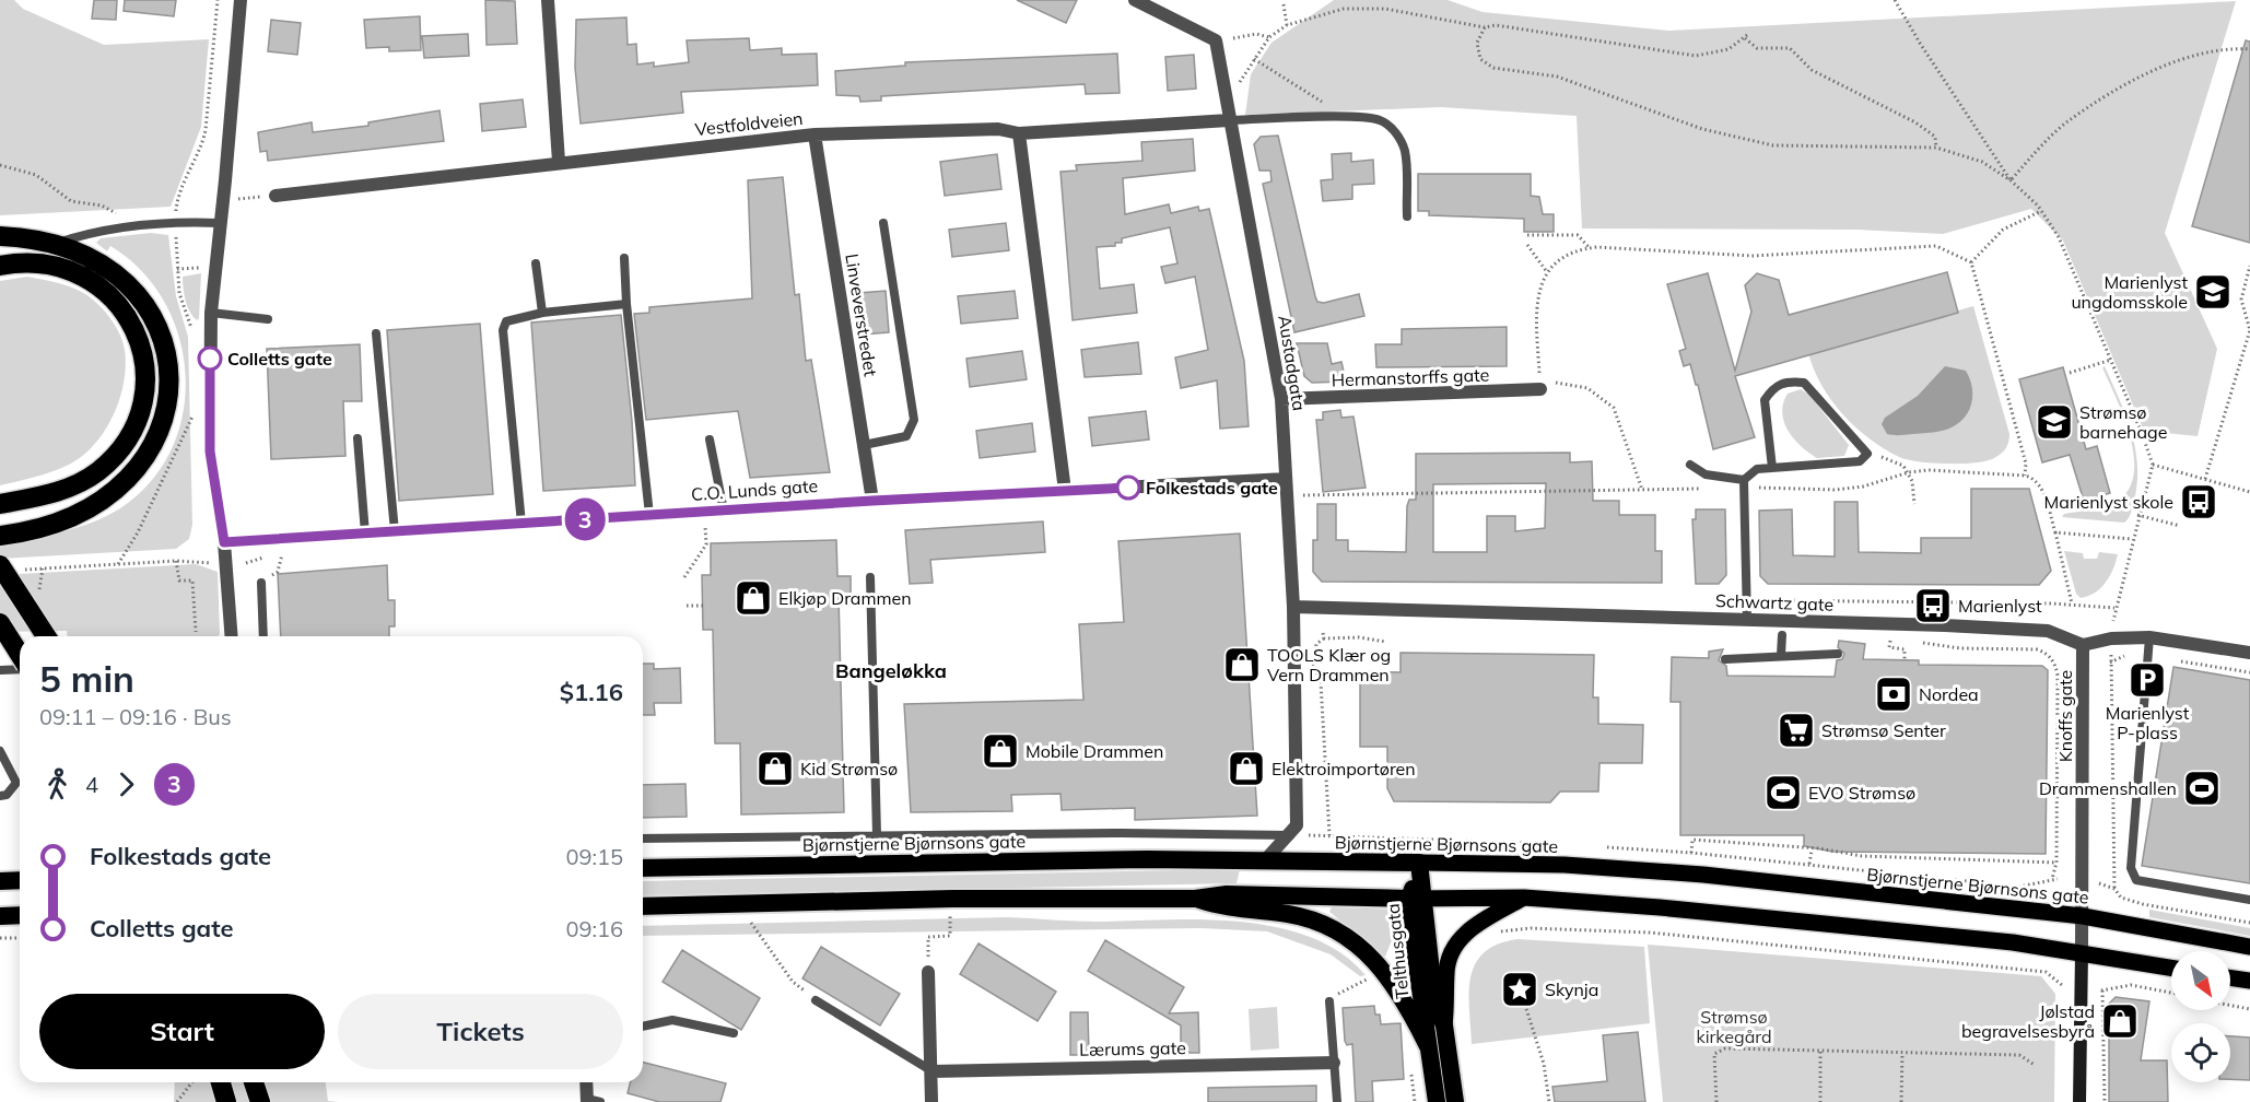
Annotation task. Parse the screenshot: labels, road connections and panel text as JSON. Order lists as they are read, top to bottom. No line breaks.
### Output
{"streets":{"highway":["Bjørnstjerne Bjørnsons gate","Telthusgata"],"main road":["Knoffs gate"],"street":["Vestfoldveien","Linveverstredet","Austadgata","Hermanstorffs gate","C.O. Lunds gate","Schwartz gate","Lærums gate"]},"crossings":[["Vestfoldveien","Linveverstredet"],["Vestfoldveien","Austadgata"],["Linveverstredet","C.O. Lunds gate"],["Austadgata","Hermanstorffs gate"],["Austadgata","C.O. Lunds gate"],["Austadgata","Schwartz gate"],["Schwartz gate","Knoffs gate"],["Knoffs gate","Bjørnstjerne Bjørnsons gate"],["Bjørnstjerne Bjørnsons gate","Telthusgata"]],"districts":["Bangeløkka"],"parks":["Strømsø kirkegård"],"places":{"school or university":["Marienlyst ungdomsskole","Strømsø barnehage"],"other":["Colletts gate","Folkestads gate"],"bus stop":["Marienlyst skole","Marienlyst"],"shop":["Elkjøp Drammen","TOOLS Klær og Vern Drammen","Mobile Drammen","Kid Strømsø","Elektroimportøren","Jølstad begravelsesbyrå"],"parking":["Marienlyst P-plass"],"bank":["Nordea"],"supermarket":["Strømsø Senter"],"sports":["Drammenshallen","EVO Strømsø"],"place":["Skynja"]},"lines":["bus line 3"],"north":"bottom right","page":{"on_map":"3","heading":["5 min","09:11 – 09:16 · Bus","$1.16"],"legs":["4","3"],"list":[{"name":"Folkestads gate","value":"09:15"},{"name":"Colletts gate","value":"09:16"}],"buttons":["Start","Tickets"]}}
